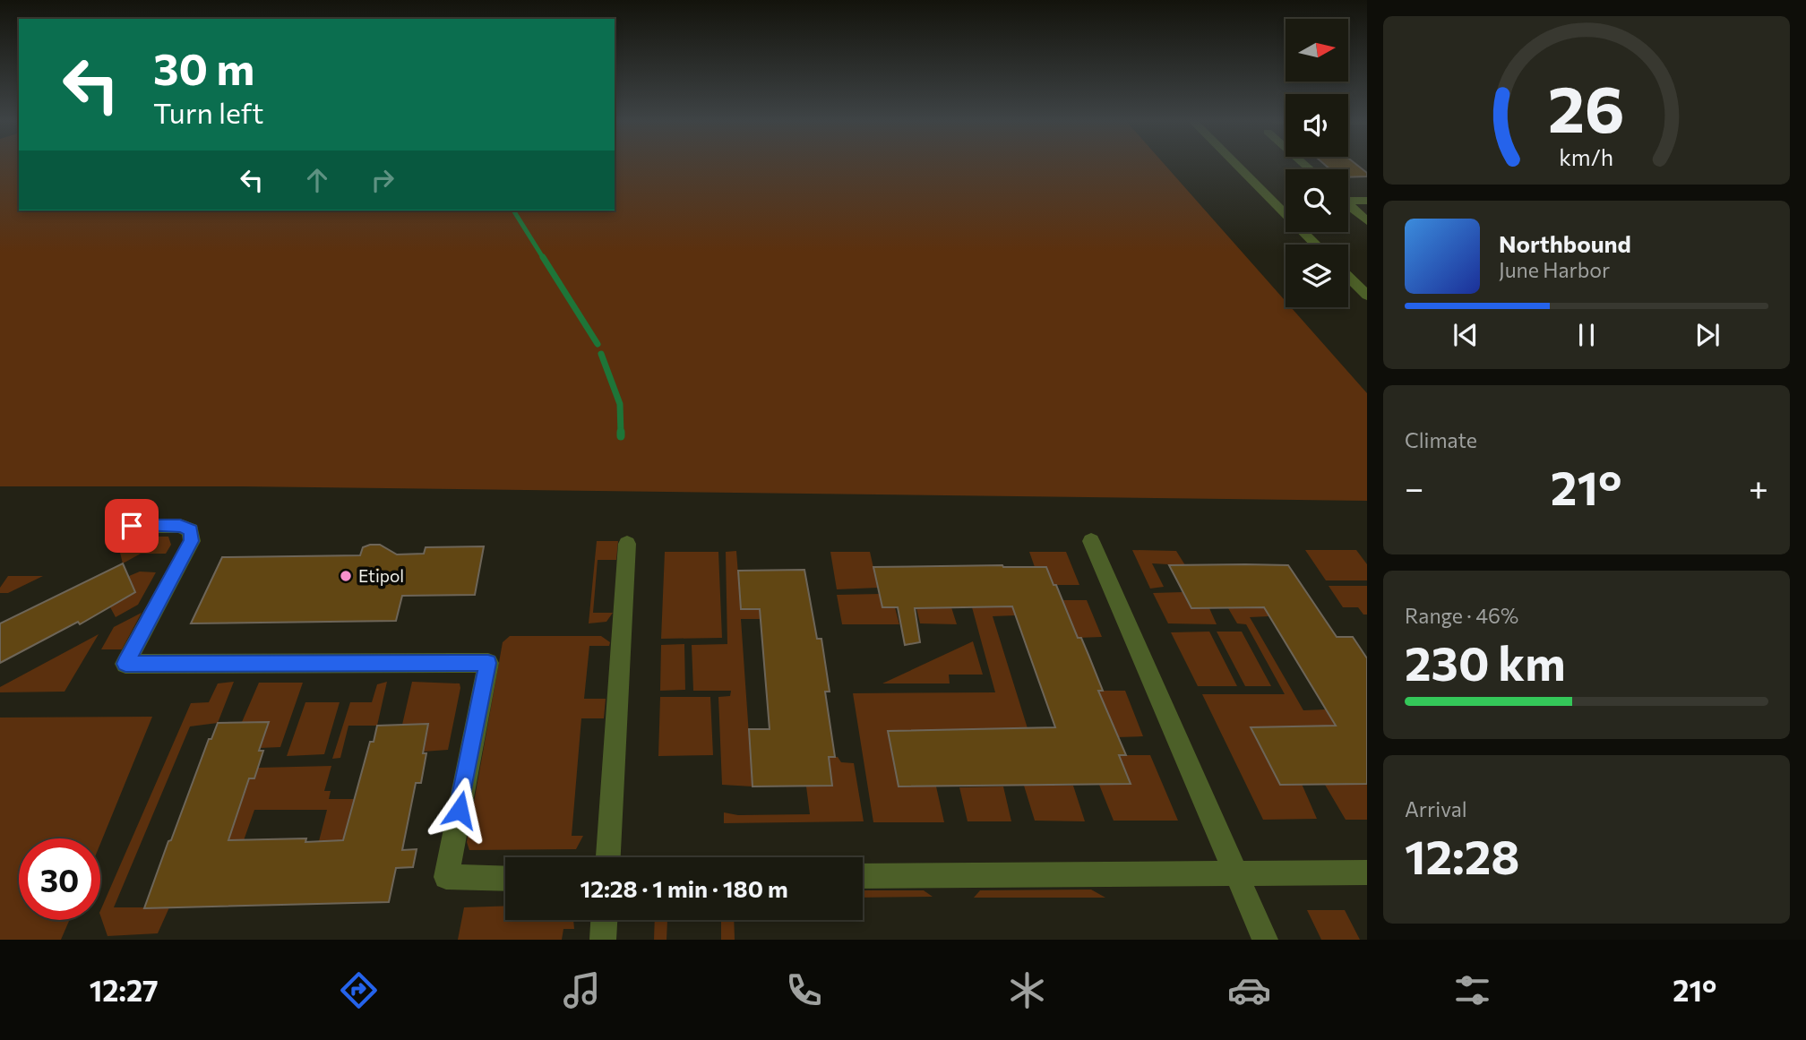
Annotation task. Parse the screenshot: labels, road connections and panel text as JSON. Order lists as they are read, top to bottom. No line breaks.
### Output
{"places":["Etipol"],"north":"right","page":{"turn":["30 m","Turn left"],"song":["Northbound","June Harbor"],"tile":["Climate",["Range · 46%","230 km"],["Arrival","12:28"]],"heat":["−","21°","+"],"limit":"30","trip":"12:28 · 1 min · 180 m","tabs":["12:27","21°"],"gauge":["26","km/h"]}}
